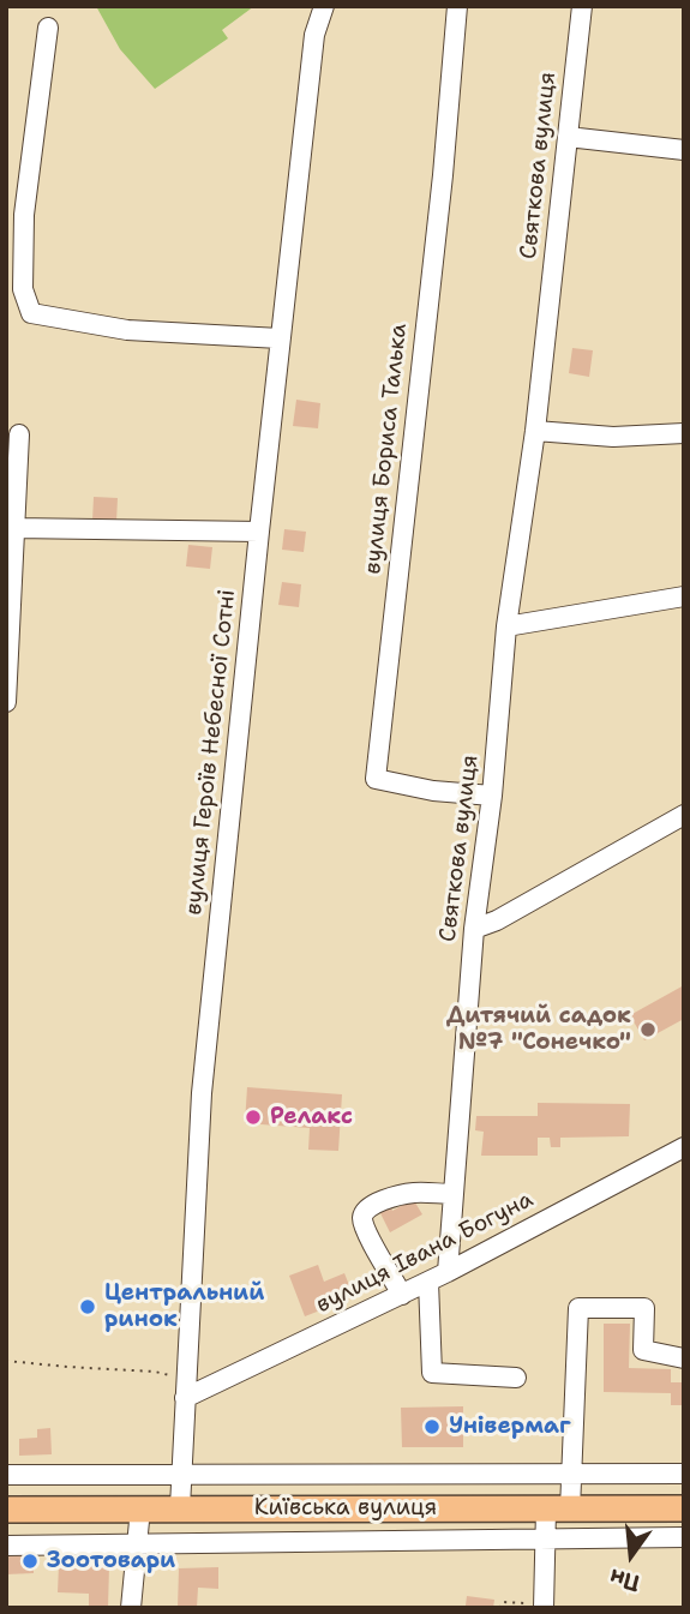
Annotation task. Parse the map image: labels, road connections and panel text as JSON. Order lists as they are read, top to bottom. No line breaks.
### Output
{"streets":{"main road":["Київська вулиця"],"street":["Святкова вулиця","вулиця Бориса Талька","вулиця Героїв Небесної Сотні","вулиця Івана Богуна"]},"crossings":[["Святкова вулиця","вулиця Бориса Талька"],["Святкова вулиця","вулиця Івана Богуна"],["вулиця Героїв Небесної Сотні","вулиця Івана Богуна"],["вулиця Героїв Небесної Сотні","Київська вулиця"]],"places":["Дитячий садок №7 \"Сонечко\"","Релакс","Центральний ринок","Універмаг","Зоотовари"],"north":"bottom"}
